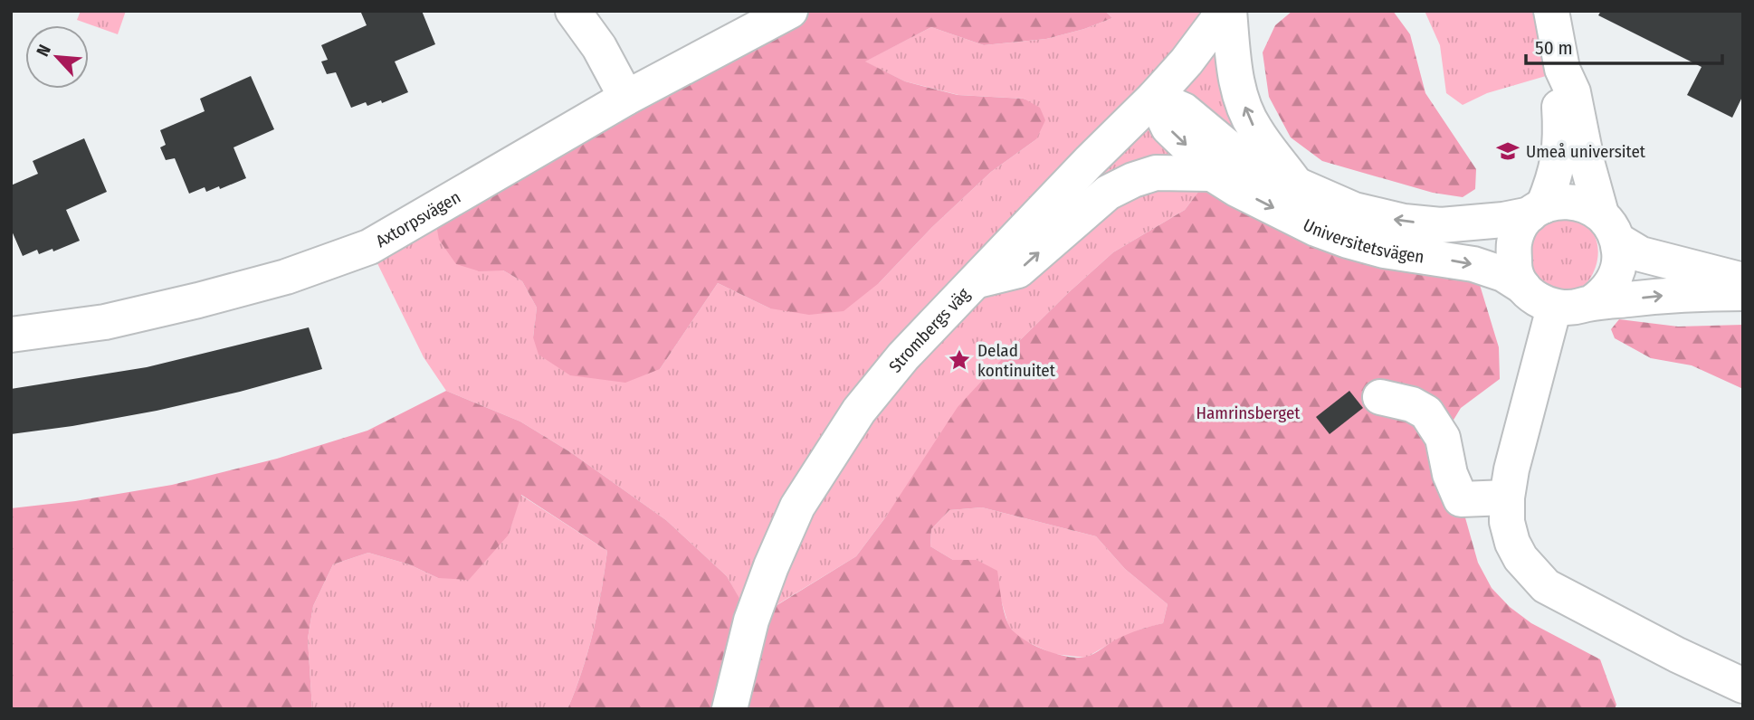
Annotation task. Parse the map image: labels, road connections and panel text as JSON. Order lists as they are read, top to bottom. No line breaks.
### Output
{"streets":{"street":["Axtorpsvägen","Universitetsvägen","Strombergs väg"]},"crossings":[["Universitetsvägen","Strombergs väg"]],"parks":["Hamrinsberget"],"places":{"school or university":["Umeå universitet"],"place":["Delad kontinuitet"]},"scale_bar":"50 m","north":"top left"}
